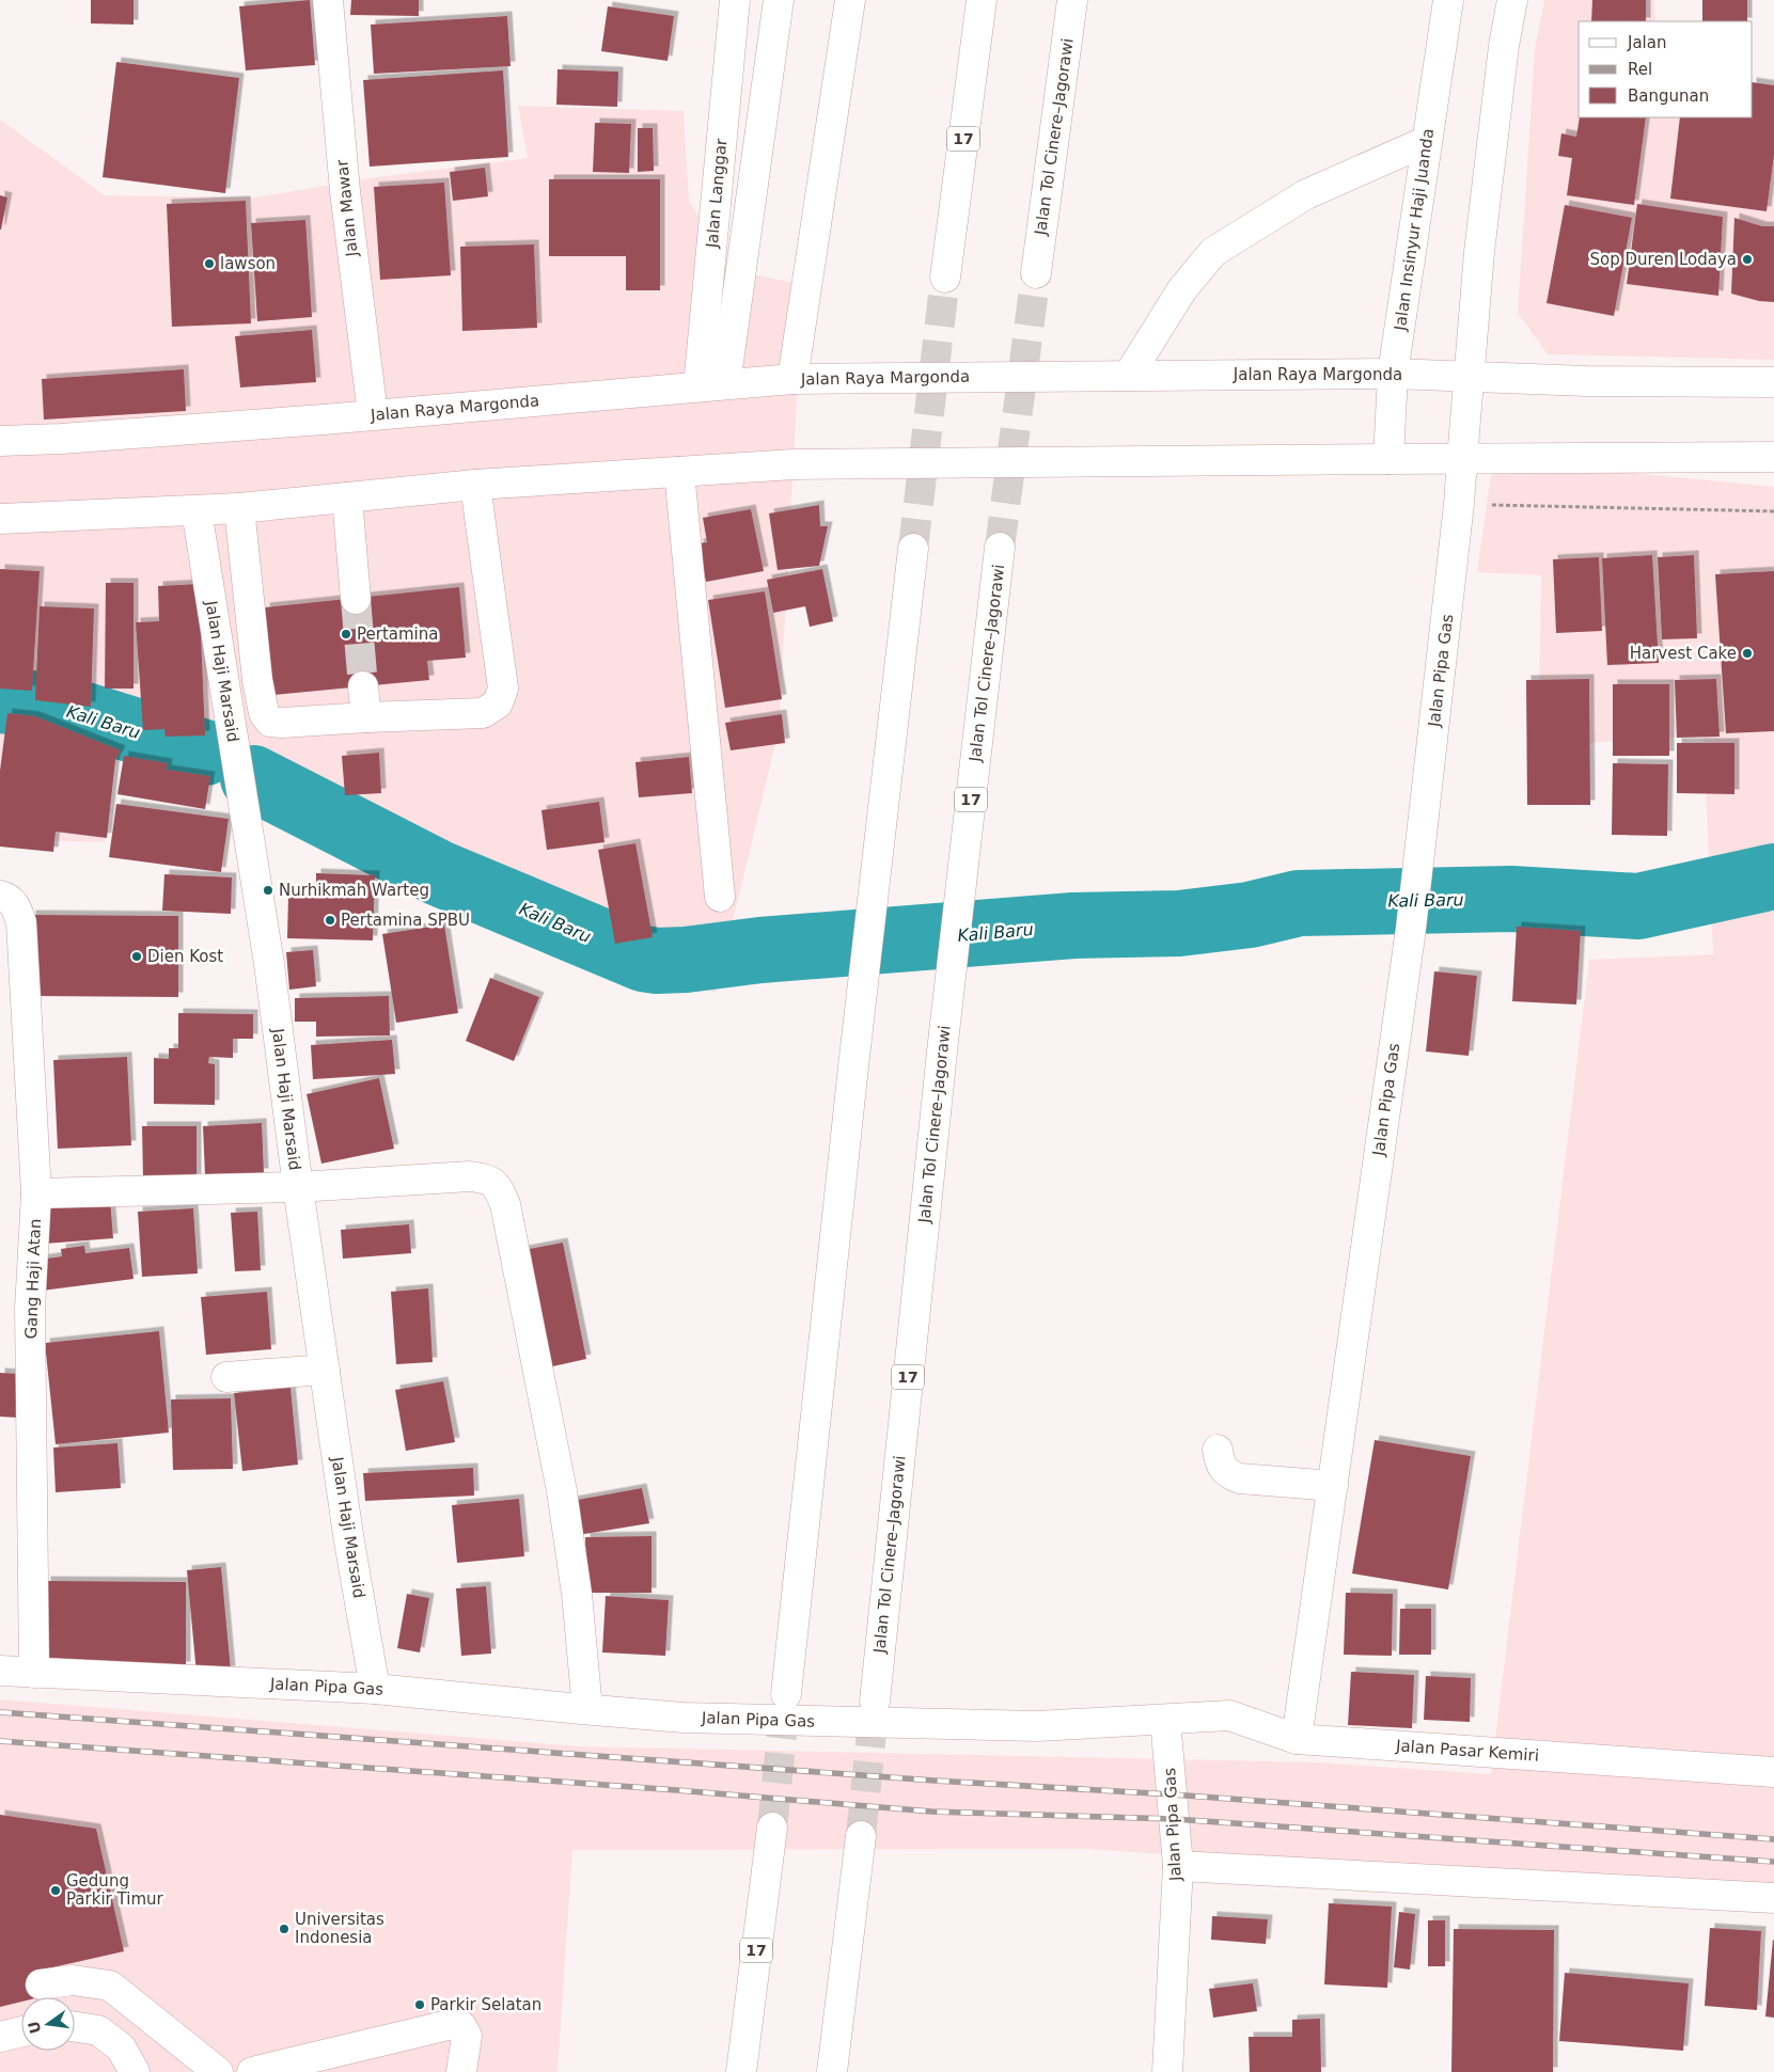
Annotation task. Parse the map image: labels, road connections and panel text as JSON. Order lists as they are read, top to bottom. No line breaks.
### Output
{"streets":{"main road":["Jalan Tol Cinere–Jagorawi","17","Jalan Langgar","Jalan Mawar","Jalan Insinyur Haji Juanda","Jalan Raya Margonda","Jalan Pipa Gas","Jalan Haji Marsaid","Gang Haji Atan","Jalan Pasar Kemiri"]},"crossings":[["Jalan Langgar","Jalan Raya Margonda"],["Jalan Mawar","Jalan Raya Margonda"],["Jalan Insinyur Haji Juanda","Jalan Raya Margonda"],["Jalan Pipa Gas","Jalan Haji Marsaid"],["Jalan Pipa Gas","Gang Haji Atan"],["Jalan Pipa Gas","Jalan Pasar Kemiri"]],"water":["Kali Baru"],"places":["Sop Duren Lodaya","lawson","Pertamina","Harvest Cake","Nurhikmah Warteg","Pertamina SPBU","Dien Kost","Gedung Parkir Timur","Universitas Indonesia","Parkir Selatan"],"legend":["Jalan","Rel","Bangunan"],"north":"left"}
